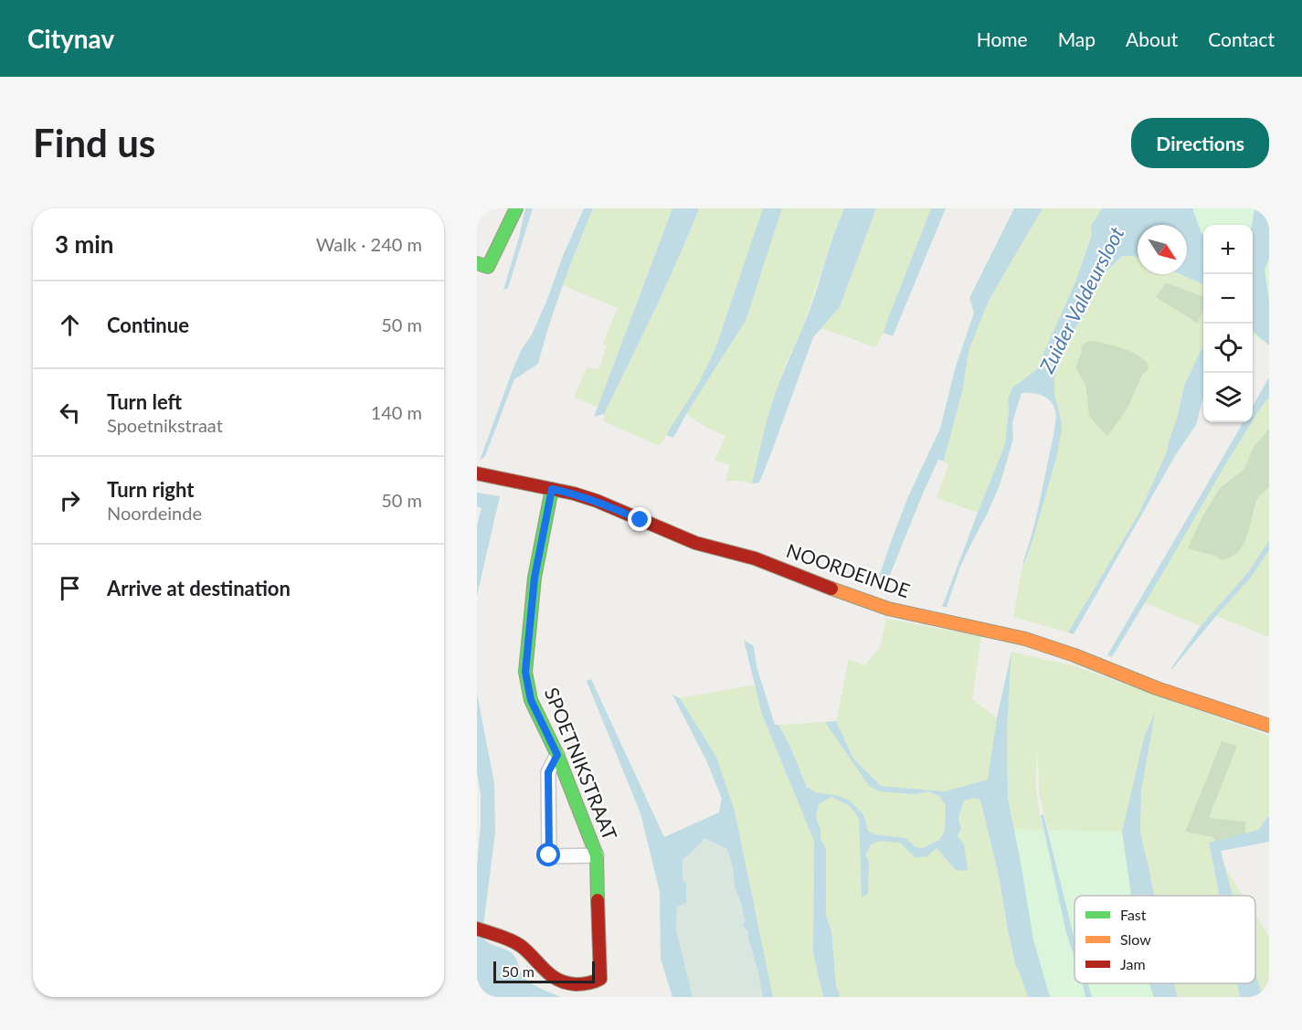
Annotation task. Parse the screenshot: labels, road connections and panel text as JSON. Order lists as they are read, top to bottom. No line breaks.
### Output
{"streets":{"street":["NOORDEINDE","SPOETNIKSTRAAT"]},"crossings":[["NOORDEINDE","SPOETNIKSTRAAT"]],"water":["Zuider Valdeursloot"],"legend":["Fast","Slow","Jam"],"scale_bar":"50 m","north":"bottom right","page":{"header":"Citynav","nav":["Home","Map","About","Contact"],"buttons":"Directions","title":"Find us","heading":["3 min","Walk · 240 m"],"map_buttons":["+","−"],"list":[["Continue","50 m"],["Turn left","Spoetnikstraat","140 m"],["Turn right","Noordeinde","50 m"],"Arrive at destination"],"scale":"50 m"}}
